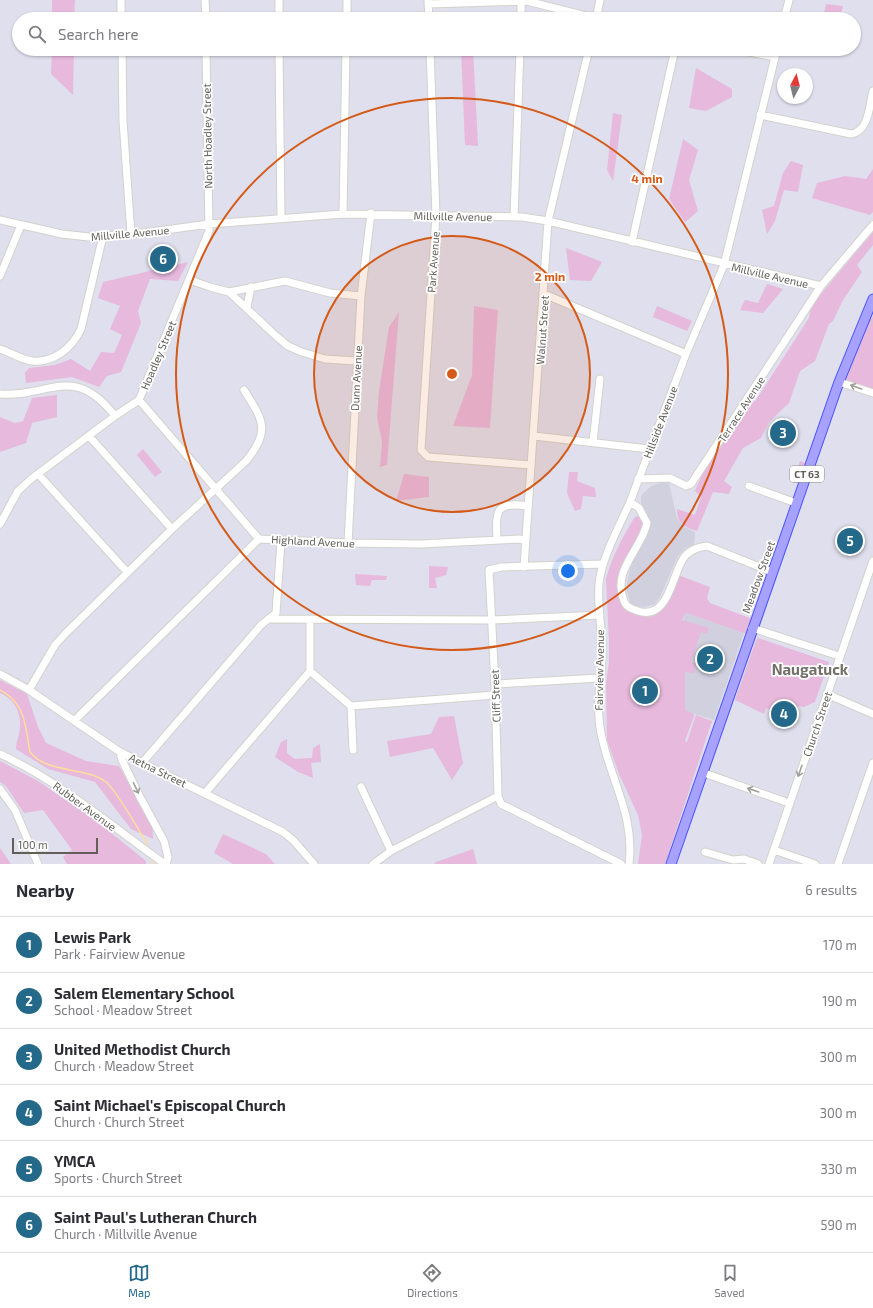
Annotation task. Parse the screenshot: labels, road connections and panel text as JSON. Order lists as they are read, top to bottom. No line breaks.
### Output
{"streets":{"main road":["CT 63","Meadow Street"],"street":["North Hoadley Street","Millville Avenue","Park Avenue","Walnut Street","Hoadley Street","Dunn Avenue","Terrace Avenue","Hillside Avenue","Highland Avenue","Fairview Avenue","Cliff Street","Church Street","Aetna Street","Rubber Avenue"]},"crossings":[["North Hoadley Street","Millville Avenue"],["North Hoadley Street","Hoadley Street"],["Millville Avenue","Park Avenue"],["Millville Avenue","Walnut Street"],["Millville Avenue","Hoadley Street"],["Millville Avenue","Dunn Avenue"],["Millville Avenue","Terrace Avenue"],["Millville Avenue","Hillside Avenue"],["Park Avenue","Walnut Street"],["Walnut Street","Highland Avenue"],["Walnut Street","Cliff Street"],["Hoadley Street","Highland Avenue"],["Dunn Avenue","Highland Avenue"],["Terrace Avenue","Hillside Avenue"],["Hillside Avenue","Fairview Avenue"],["Fairview Avenue","Cliff Street"]],"one_way":["Church Street"],"districts":["Naugatuck"],"scale_bar":"100 m","north":"top","page":{"search":"Search here","pins":["6","3","5","2","1","4"],"scale":"100 m","heading":["Nearby","6 results"],"list":[{"mark":"1","name":"Lewis Park","note":"Park · Fairview Avenue","value":"170 m"},{"mark":"2","name":"Salem Elementary School","note":"School · Meadow Street","value":"190 m"},{"mark":"3","name":"United Methodist Church","note":"Church · Meadow Street","value":"300 m"},{"mark":"4","name":"Saint Michael's Episcopal Church","note":"Church · Church Street","value":"300 m"},{"mark":"5","name":"YMCA","note":"Sports · Church Street","value":"330 m"},{"mark":"6","name":"Saint Paul's Lutheran Church","note":"Church · Millville Avenue","value":"590 m"}],"nav":["Map","Directions","Saved"]},"rings":["4 min","2 min"]}
